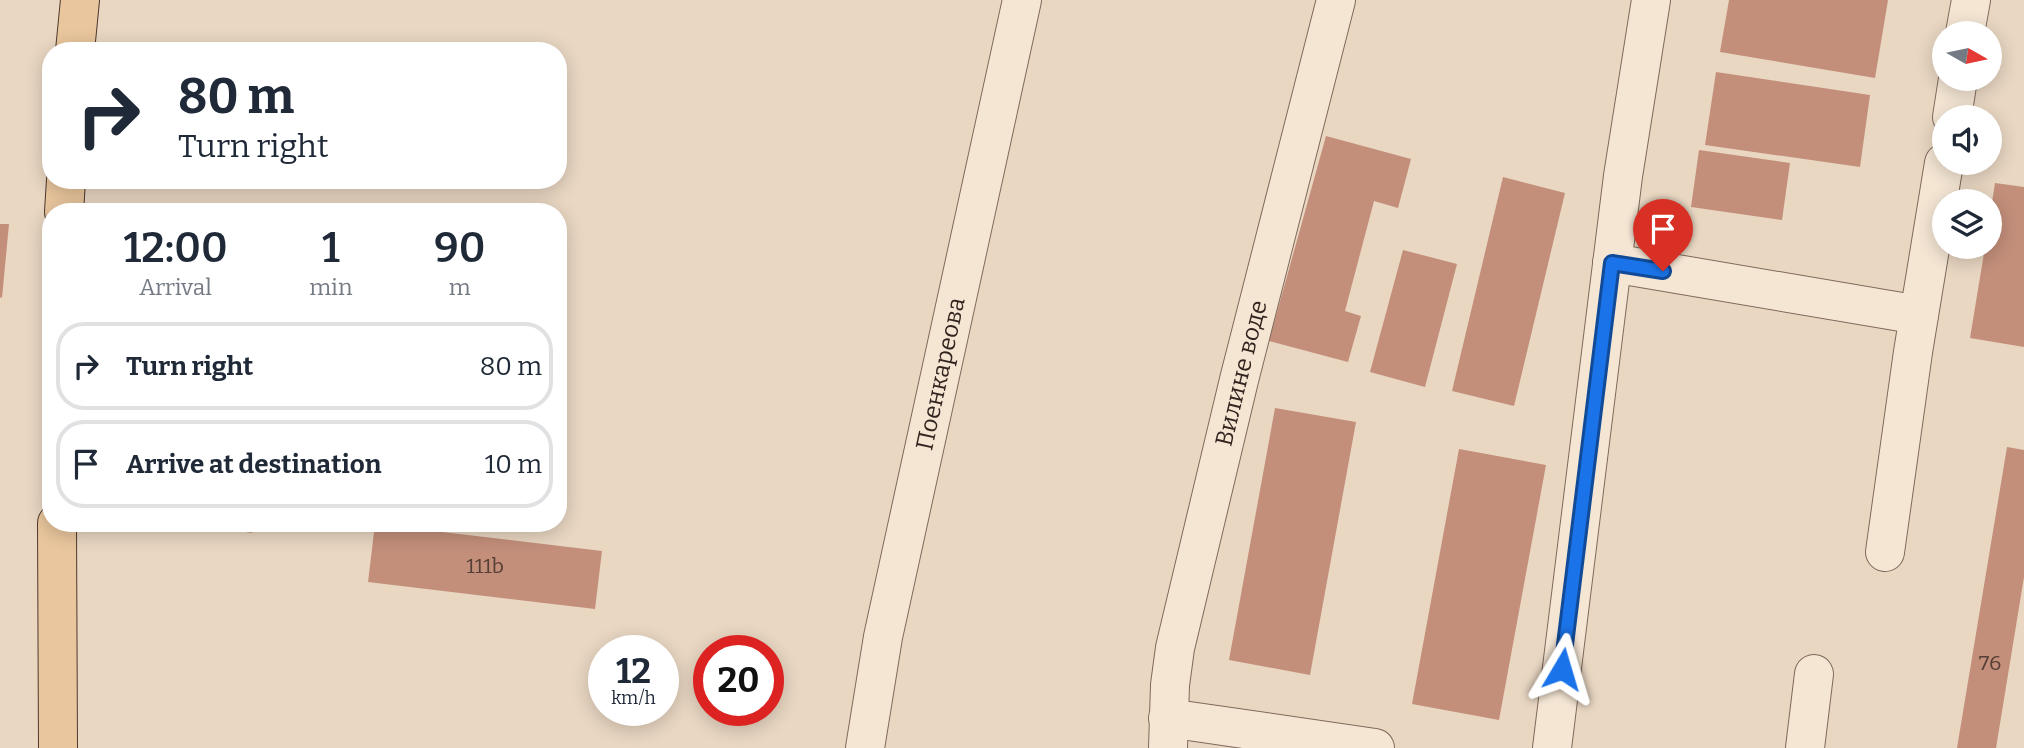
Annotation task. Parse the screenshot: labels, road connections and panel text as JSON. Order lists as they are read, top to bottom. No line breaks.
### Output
{"streets":{"street":["Вилине воде","Поенкареова"]},"house_numbers":["111b","76"],"north":"right","page":{"turn":["80 m","Turn right"],"eta":["12:00","Arrival","1","min","90","m"],"list":[{"name":"Turn right","value":"80 m"},{"name":"Arrive at destination","value":"10 m"}],"speed":"12 km/h","limit":"20"}}
